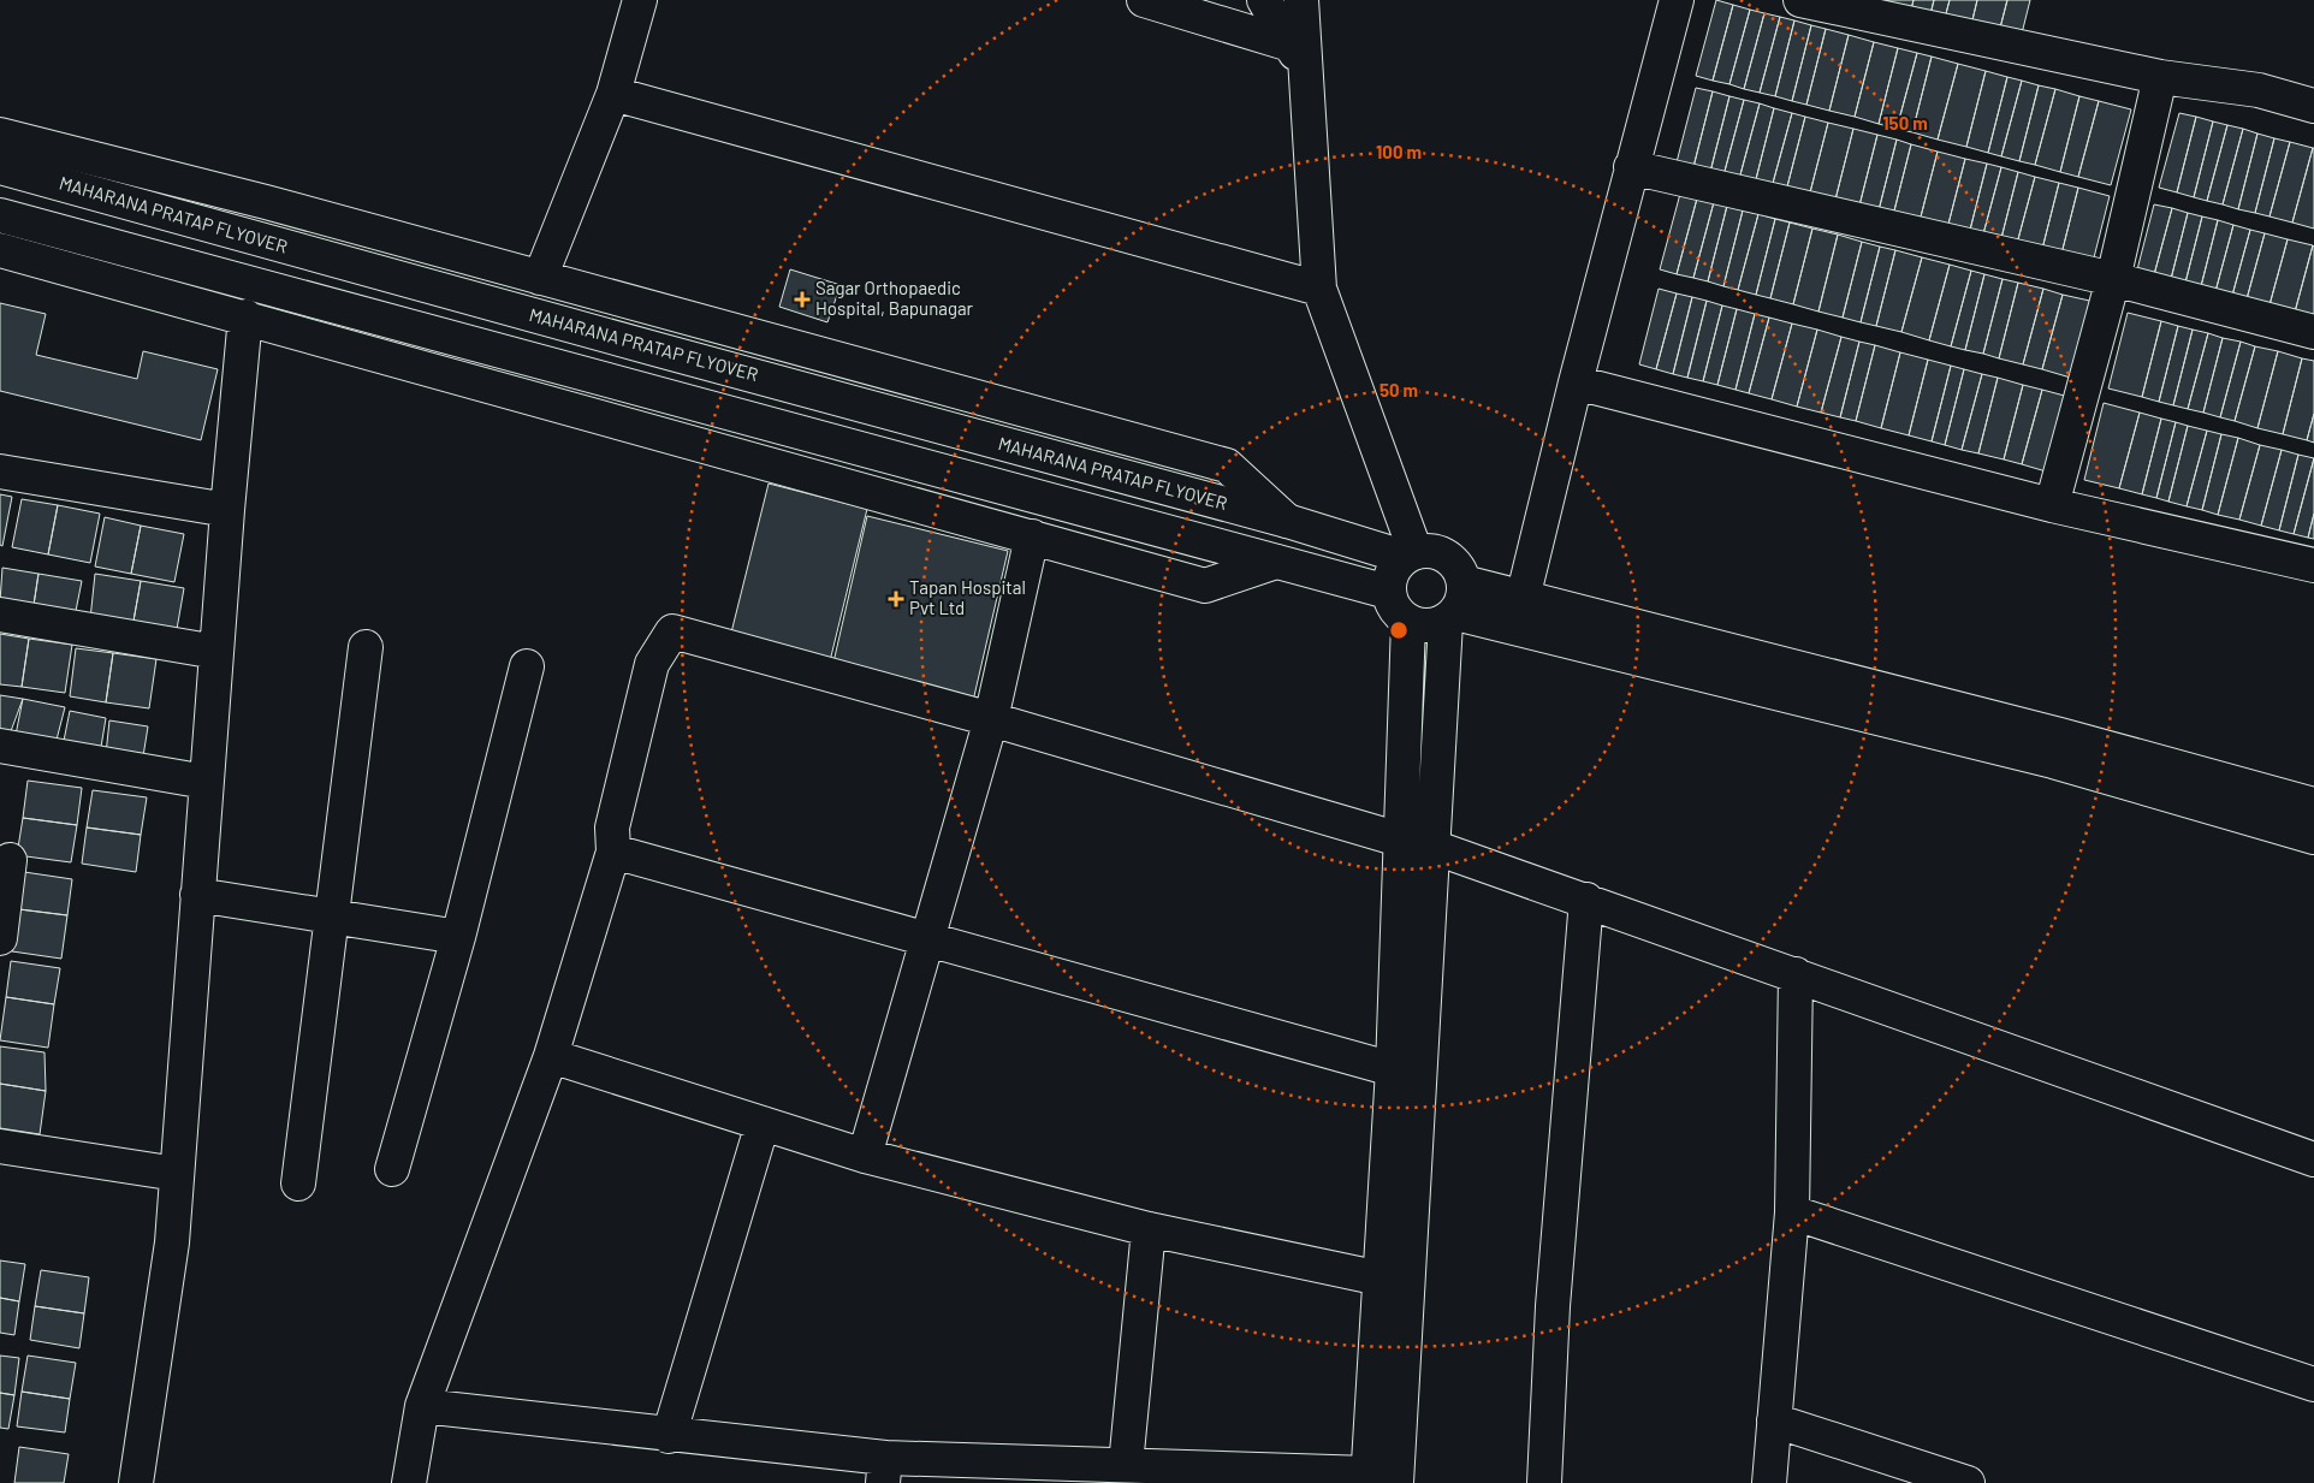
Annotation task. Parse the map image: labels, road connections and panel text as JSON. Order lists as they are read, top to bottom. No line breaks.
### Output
{"streets":{"street":["MAHARANA PRATAP FLYOVER"]},"places":{"health":["Sagar Orthopaedic Hospital, Bapunagar","Tapan Hospital Pvt Ltd"]},"rings":["150 m","100 m","50 m"]}
